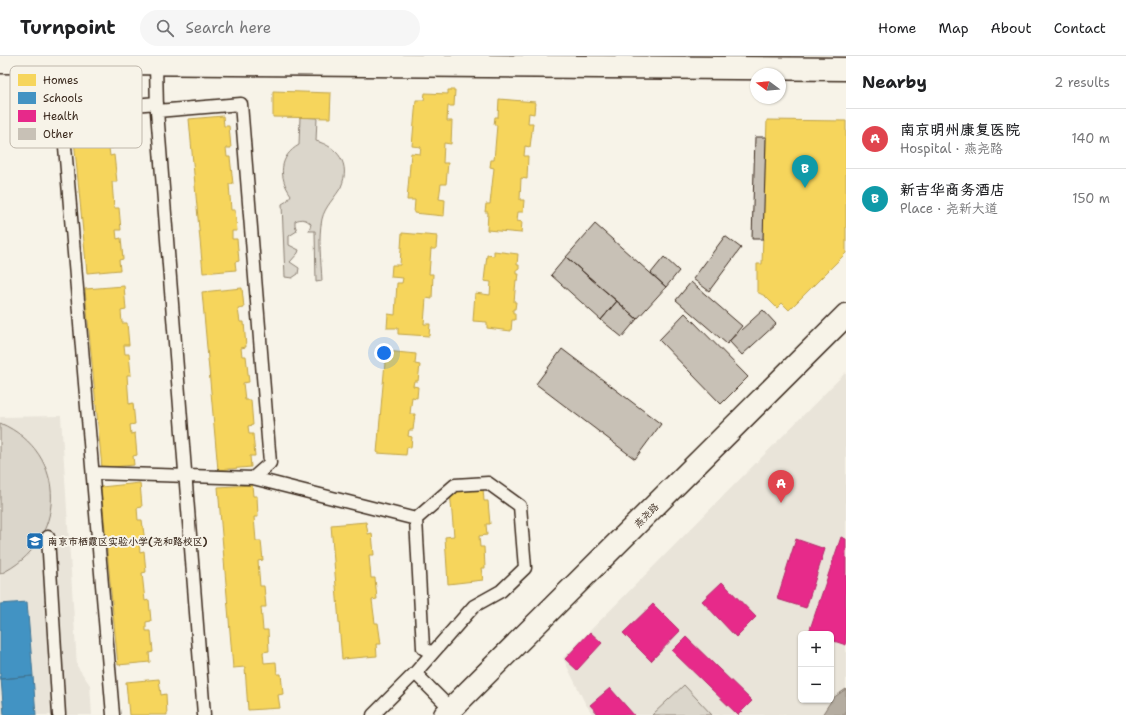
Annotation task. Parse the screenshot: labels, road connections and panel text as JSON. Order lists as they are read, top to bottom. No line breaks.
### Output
{"streets":{"main road":["燕尧路"]},"places":{"school or university":["南京市栖霞区实验小学(尧和路校区)"]},"legend":["Homes","Schools","Health","Other"],"north":"left","page":{"header":"Turnpoint","search":"Search here","nav":["Home","Map","About","Contact"],"heading":["Nearby","2 results"],"list":[{"mark":"A","name":"南京明州康复医院","note":"Hospital · 燕尧路","value":"140 m"},{"mark":"B","name":"新吉华商务酒店","note":"Place · 尧新大道","value":"150 m"}],"pins":["B","A"],"map_buttons":["+","−"]}}
